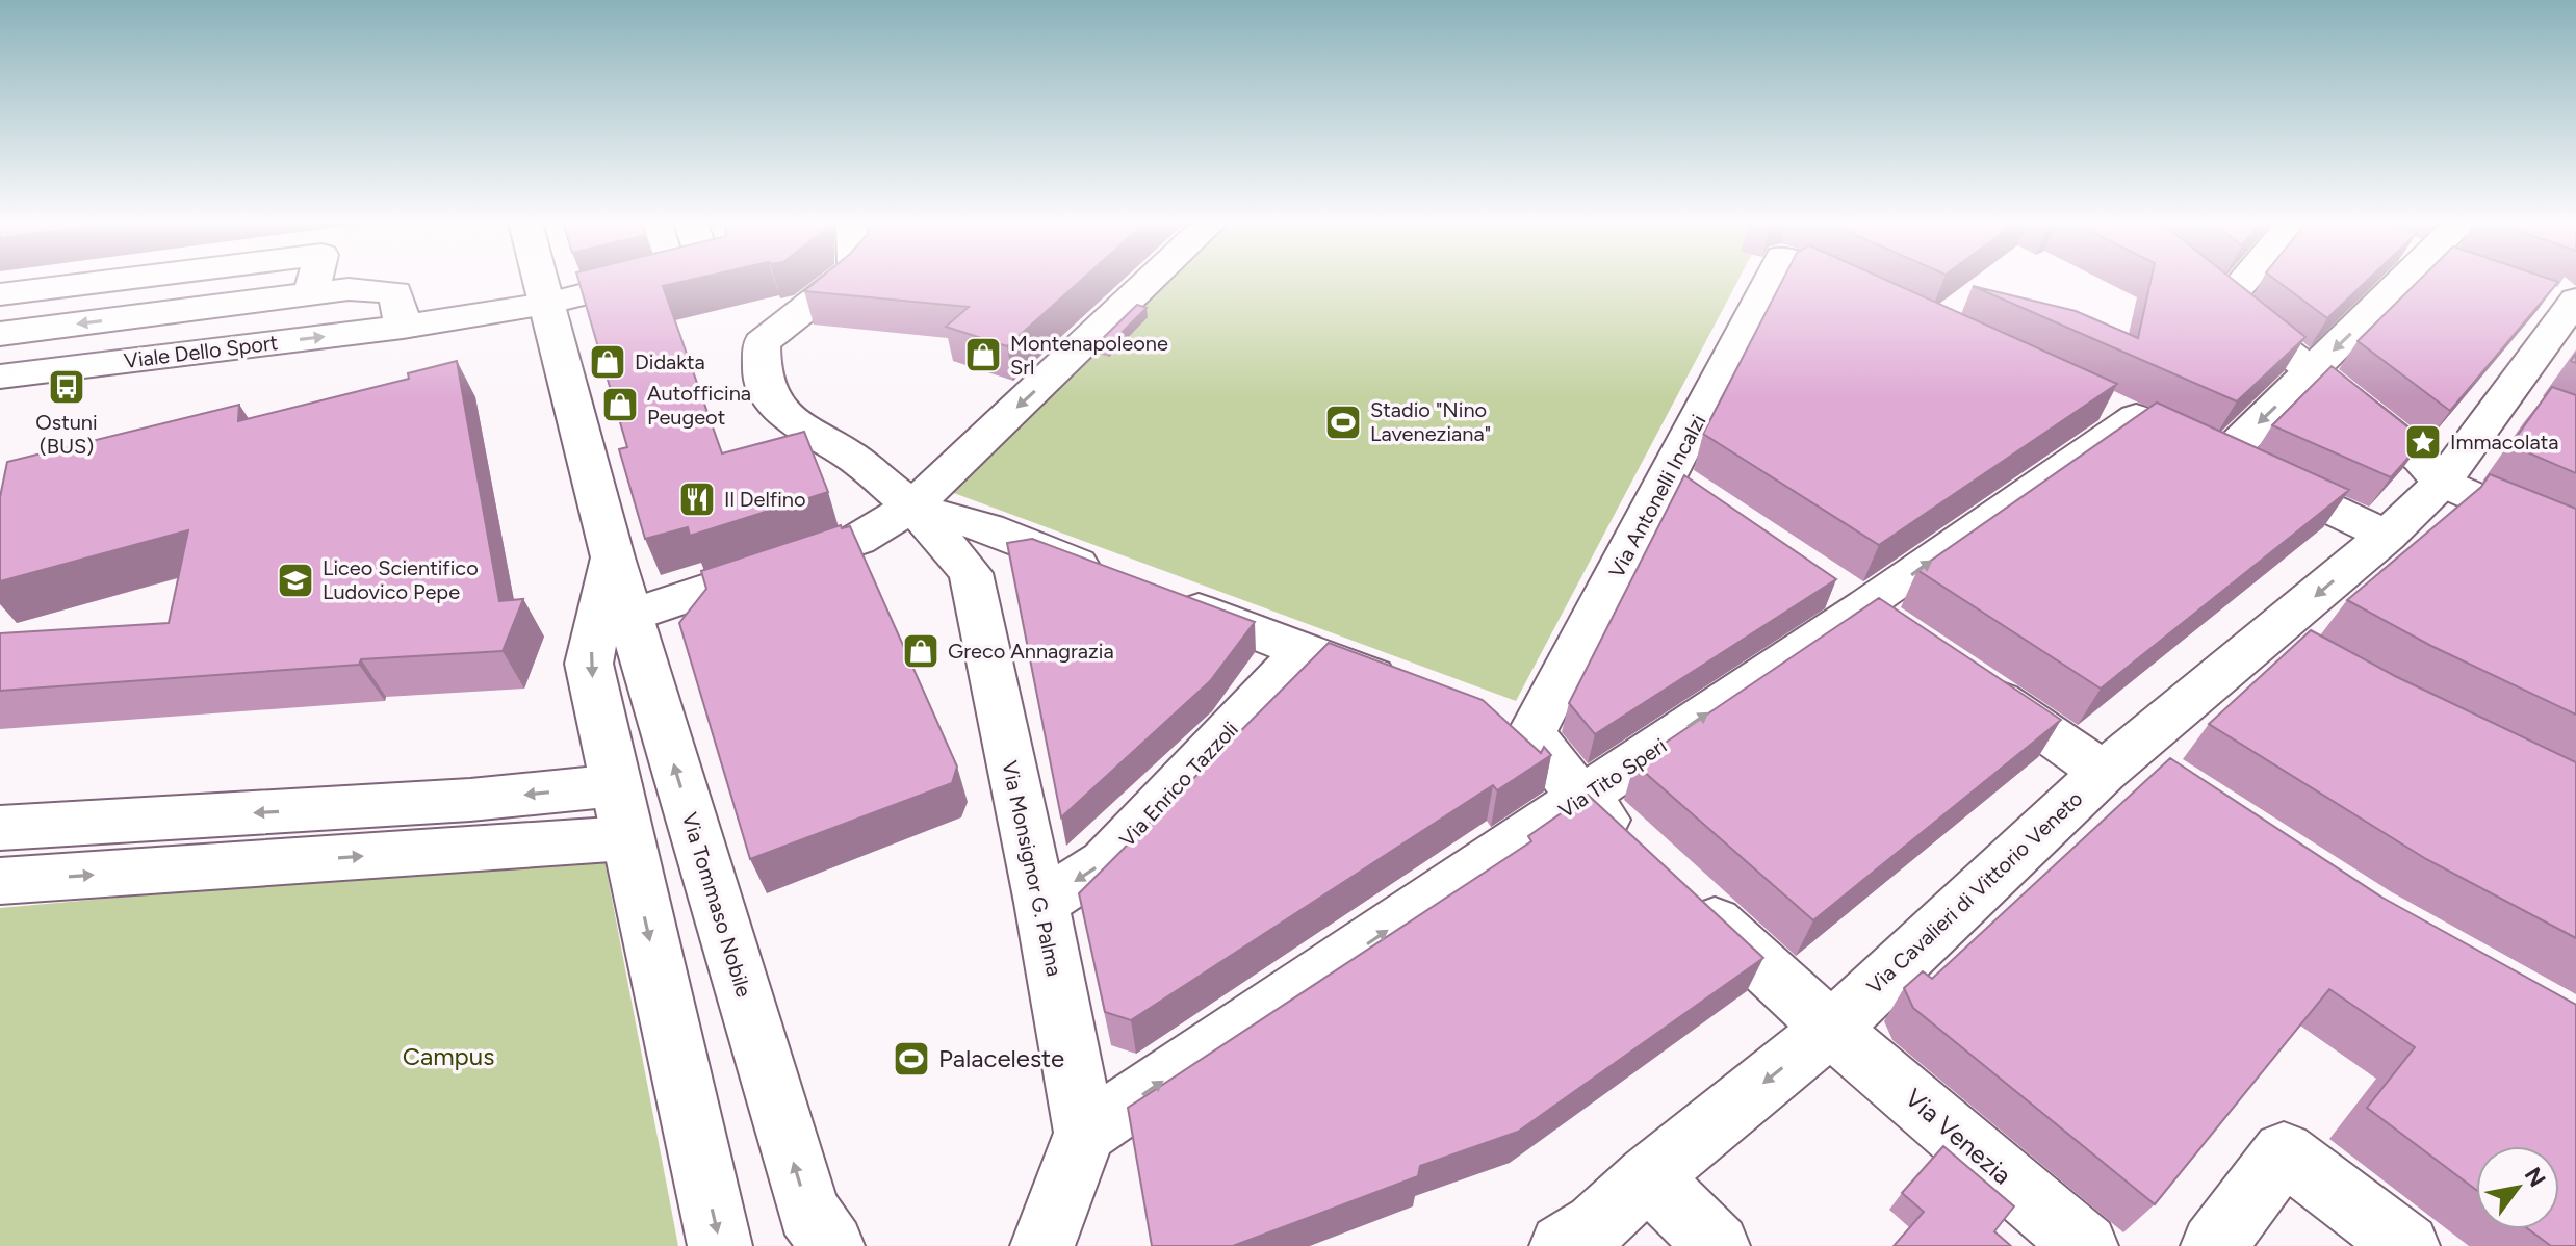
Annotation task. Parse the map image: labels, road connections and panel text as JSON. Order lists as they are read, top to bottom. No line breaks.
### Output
{"streets":{"street":["Viale Dello Sport","Via Antonelli Incalzi","Via Tito Speri","Via Enrico Tazzoli","Via Monsignor G. Palma","Via Cavalieri di Vittorio Veneto","Via Tommaso Nobile","Via Venezia"]},"crossings":[["Viale Dello Sport","Via Tommaso Nobile"],["Via Antonelli Incalzi","Via Venezia"],["Via Tito Speri","Via Monsignor G. Palma"],["Via Tito Speri","Via Venezia"],["Via Enrico Tazzoli","Via Monsignor G. Palma"],["Via Cavalieri di Vittorio Veneto","Via Venezia"]],"one_way":["Via Tito Speri","Via Cavalieri di Vittorio Veneto"],"parks":["Campus"],"places":{"shop":["Montenapoleone Srl","Didakta","Autofficina Peugeot","Greco Annagrazia"],"bus stop":["Ostuni (BUS)"],"sports":["Stadio \"Nino Laveneziana\"","Palaceleste"],"place":["Immacolata"],"restaurant":["Il Delfino"],"school or university":["Liceo Scientifico Ludovico Pepe"]},"north":"top right"}
